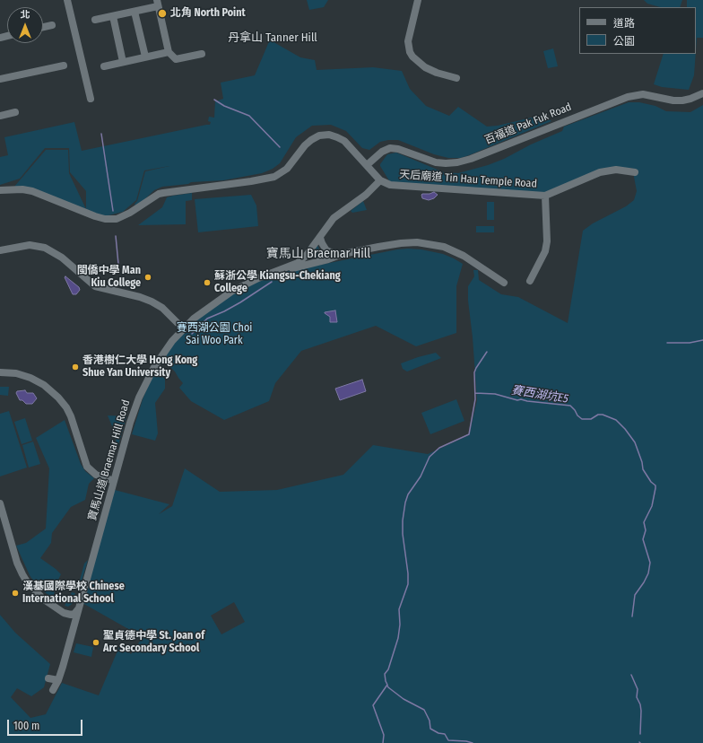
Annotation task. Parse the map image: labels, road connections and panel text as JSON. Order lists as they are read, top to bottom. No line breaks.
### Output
{"streets":{"street":["百福道 Pak Fuk Road","天后廟道 Tin Hau Temple Road","寶馬山道 Braemar Hill Road"]},"crossings":[["天后廟道 Tin Hau Temple Road","寶馬山道 Braemar Hill Road"]],"districts":["丹拿山 Tanner Hill","寶馬山 Braemar Hill"],"water":["賽西湖坑E5"],"parks":["賽西湖公園 Choi Sai Woo Park"],"places":["北角 North Point","閩僑中學 Man Kiu College","蘇浙公學 Kiangsu-Chekiang College","香港樹仁大學 Hong Kong Shue Yan University","漢基國際學校 Chinese International School","聖貞德中學 St. Joan of Arc Secondary School"],"legend":["道路","公園"],"scale_bar":"100 m","north":"top"}
